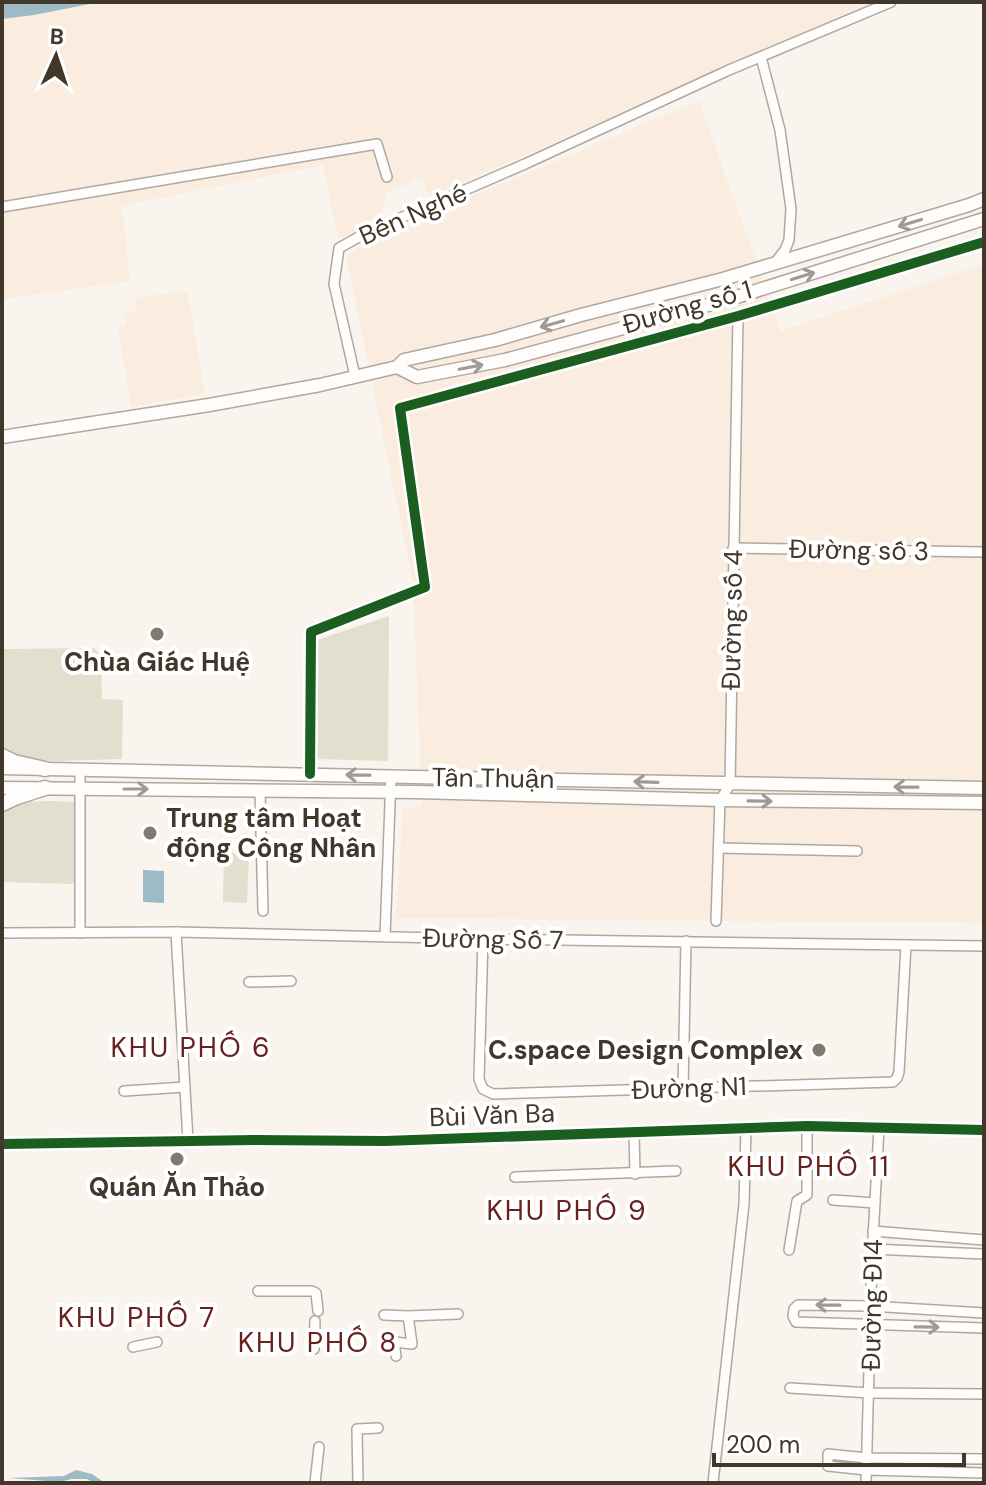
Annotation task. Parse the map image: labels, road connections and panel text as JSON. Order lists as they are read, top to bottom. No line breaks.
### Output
{"streets":{"street":["Bến Nghé","Đường số 1","Đường số 3","Đường số 4","Tân Thuận","Đường Số 7","Đường N1","Bùi Văn Ba","Đường Đ14"]},"crossings":[["Đường số 1","Đường số 4"],["Đường số 1","Tân Thuận"],["Đường số 3","Đường số 4"],["Đường số 4","Tân Thuận"],["Đường Số 7","Đường N1"],["Bùi Văn Ba","Đường Đ14"]],"districts":["KHU PHỐ 6","KHU PHỐ 11","KHU PHỐ 9","KHU PHỐ 7","KHU PHỐ 8"],"places":["Chùa Giác Huệ","Trung tâm Hoạt động Công Nhân","C.space Design Complex","Quán Ăn Thảo"],"scale_bar":"200 m","north":"top"}
